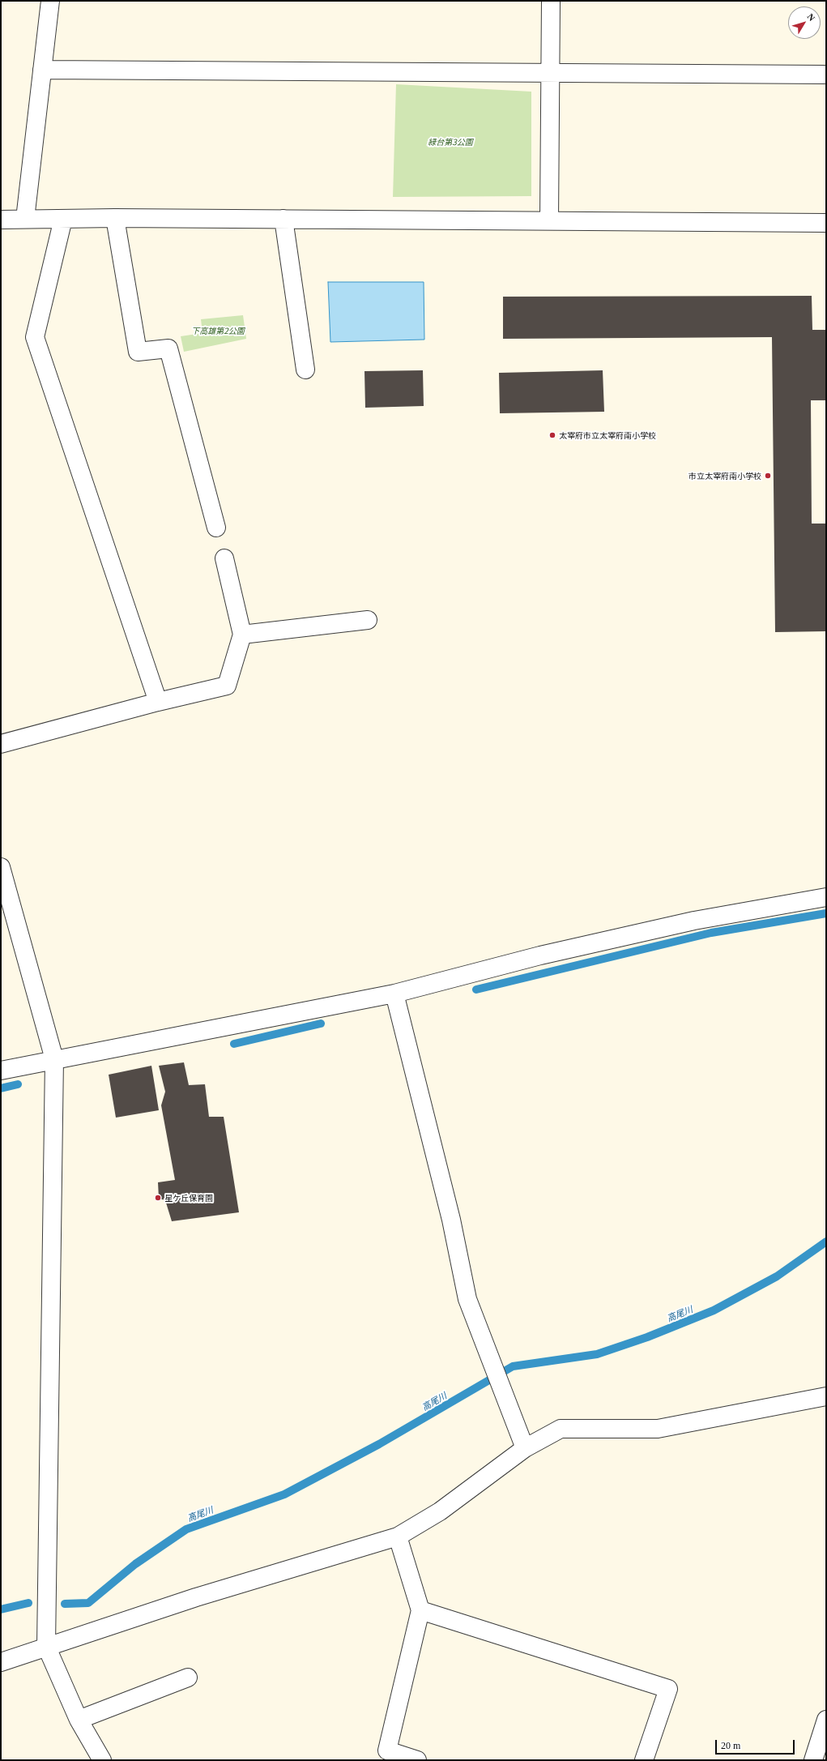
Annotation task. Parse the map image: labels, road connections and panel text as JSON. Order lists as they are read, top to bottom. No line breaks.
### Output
{"water":["高尾川"],"parks":["緑台第3公園","下高雄第2公園"],"places":["太宰府市立太宰府南小学校","市立太宰府南小学校","星ケ丘保育園"],"scale_bar":"20 m","north":"top right"}
